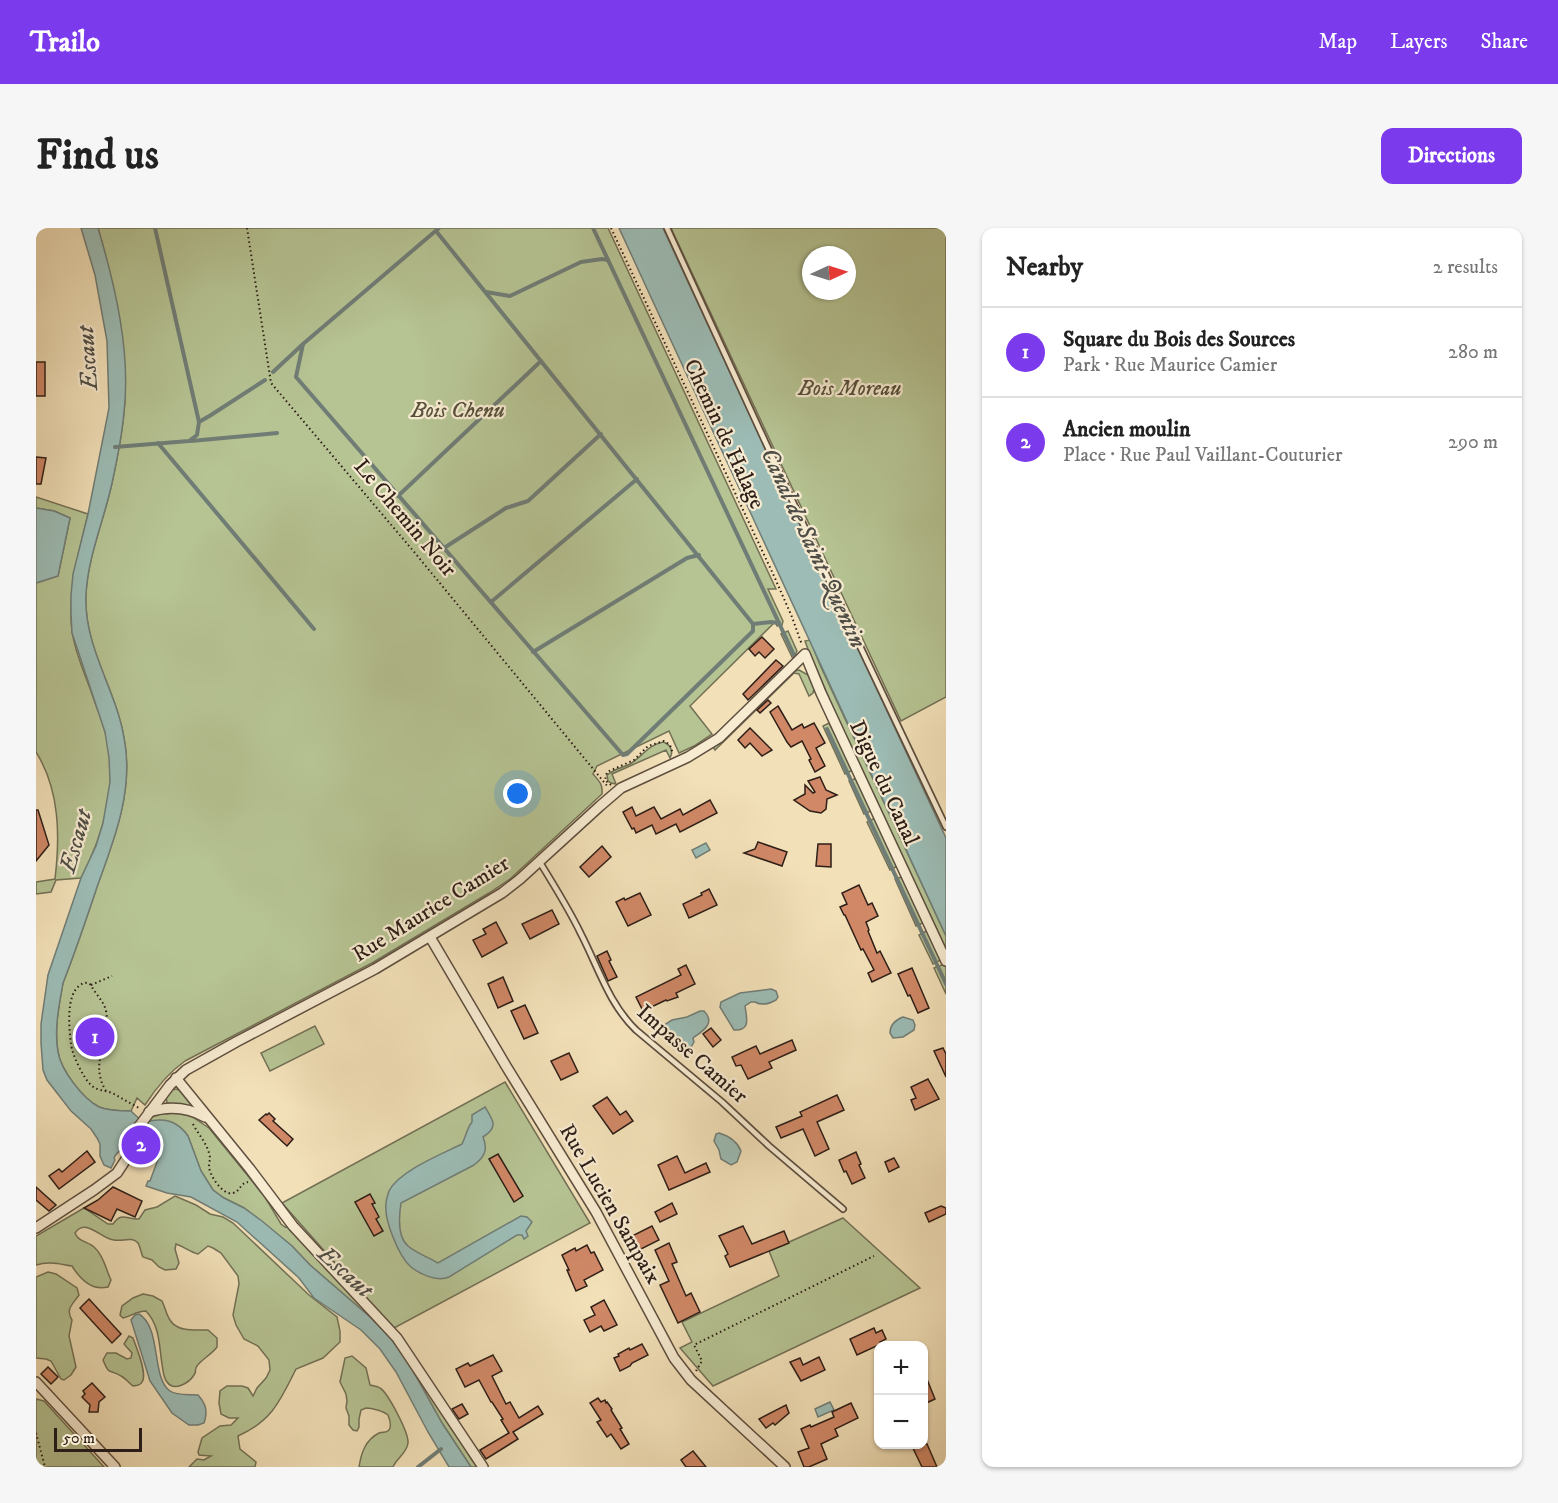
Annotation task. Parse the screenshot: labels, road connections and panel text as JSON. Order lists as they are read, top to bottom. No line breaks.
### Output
{"streets":{"street":["Digue du Canal","Rue Maurice Camier","Rue Lucien Sampaix"],"lane":["Impasse Camier"],"path":["Chemin de Halage","Le Chemin Noir"]},"crossings":[["Chemin de Halage","Digue du Canal"],["Chemin de Halage","Rue Maurice Camier"],["Le Chemin Noir","Rue Maurice Camier"],["Digue du Canal","Rue Maurice Camier"],["Rue Maurice Camier","Impasse Camier"],["Rue Maurice Camier","Rue Lucien Sampaix"]],"water":["Escaut","Canal de Saint-Quentin"],"parks":["Bois Moreau","Bois Chenu"],"scale_bar":"50 m","north":"right","page":{"header":"Trailo","nav":["Map","Layers","Share"],"buttons":"Directions","title":"Find us","heading":["Nearby","2 results"],"list":[{"mark":"1","name":"Square du Bois des Sources","note":"Park · Rue Maurice Camier","value":"280 m"},{"mark":"2","name":"Ancien moulin","note":"Place · Rue Paul Vaillant-Couturier","value":"290 m"}],"pins":["1","2"],"map_buttons":["+","−"],"scale":"50 m"}}
